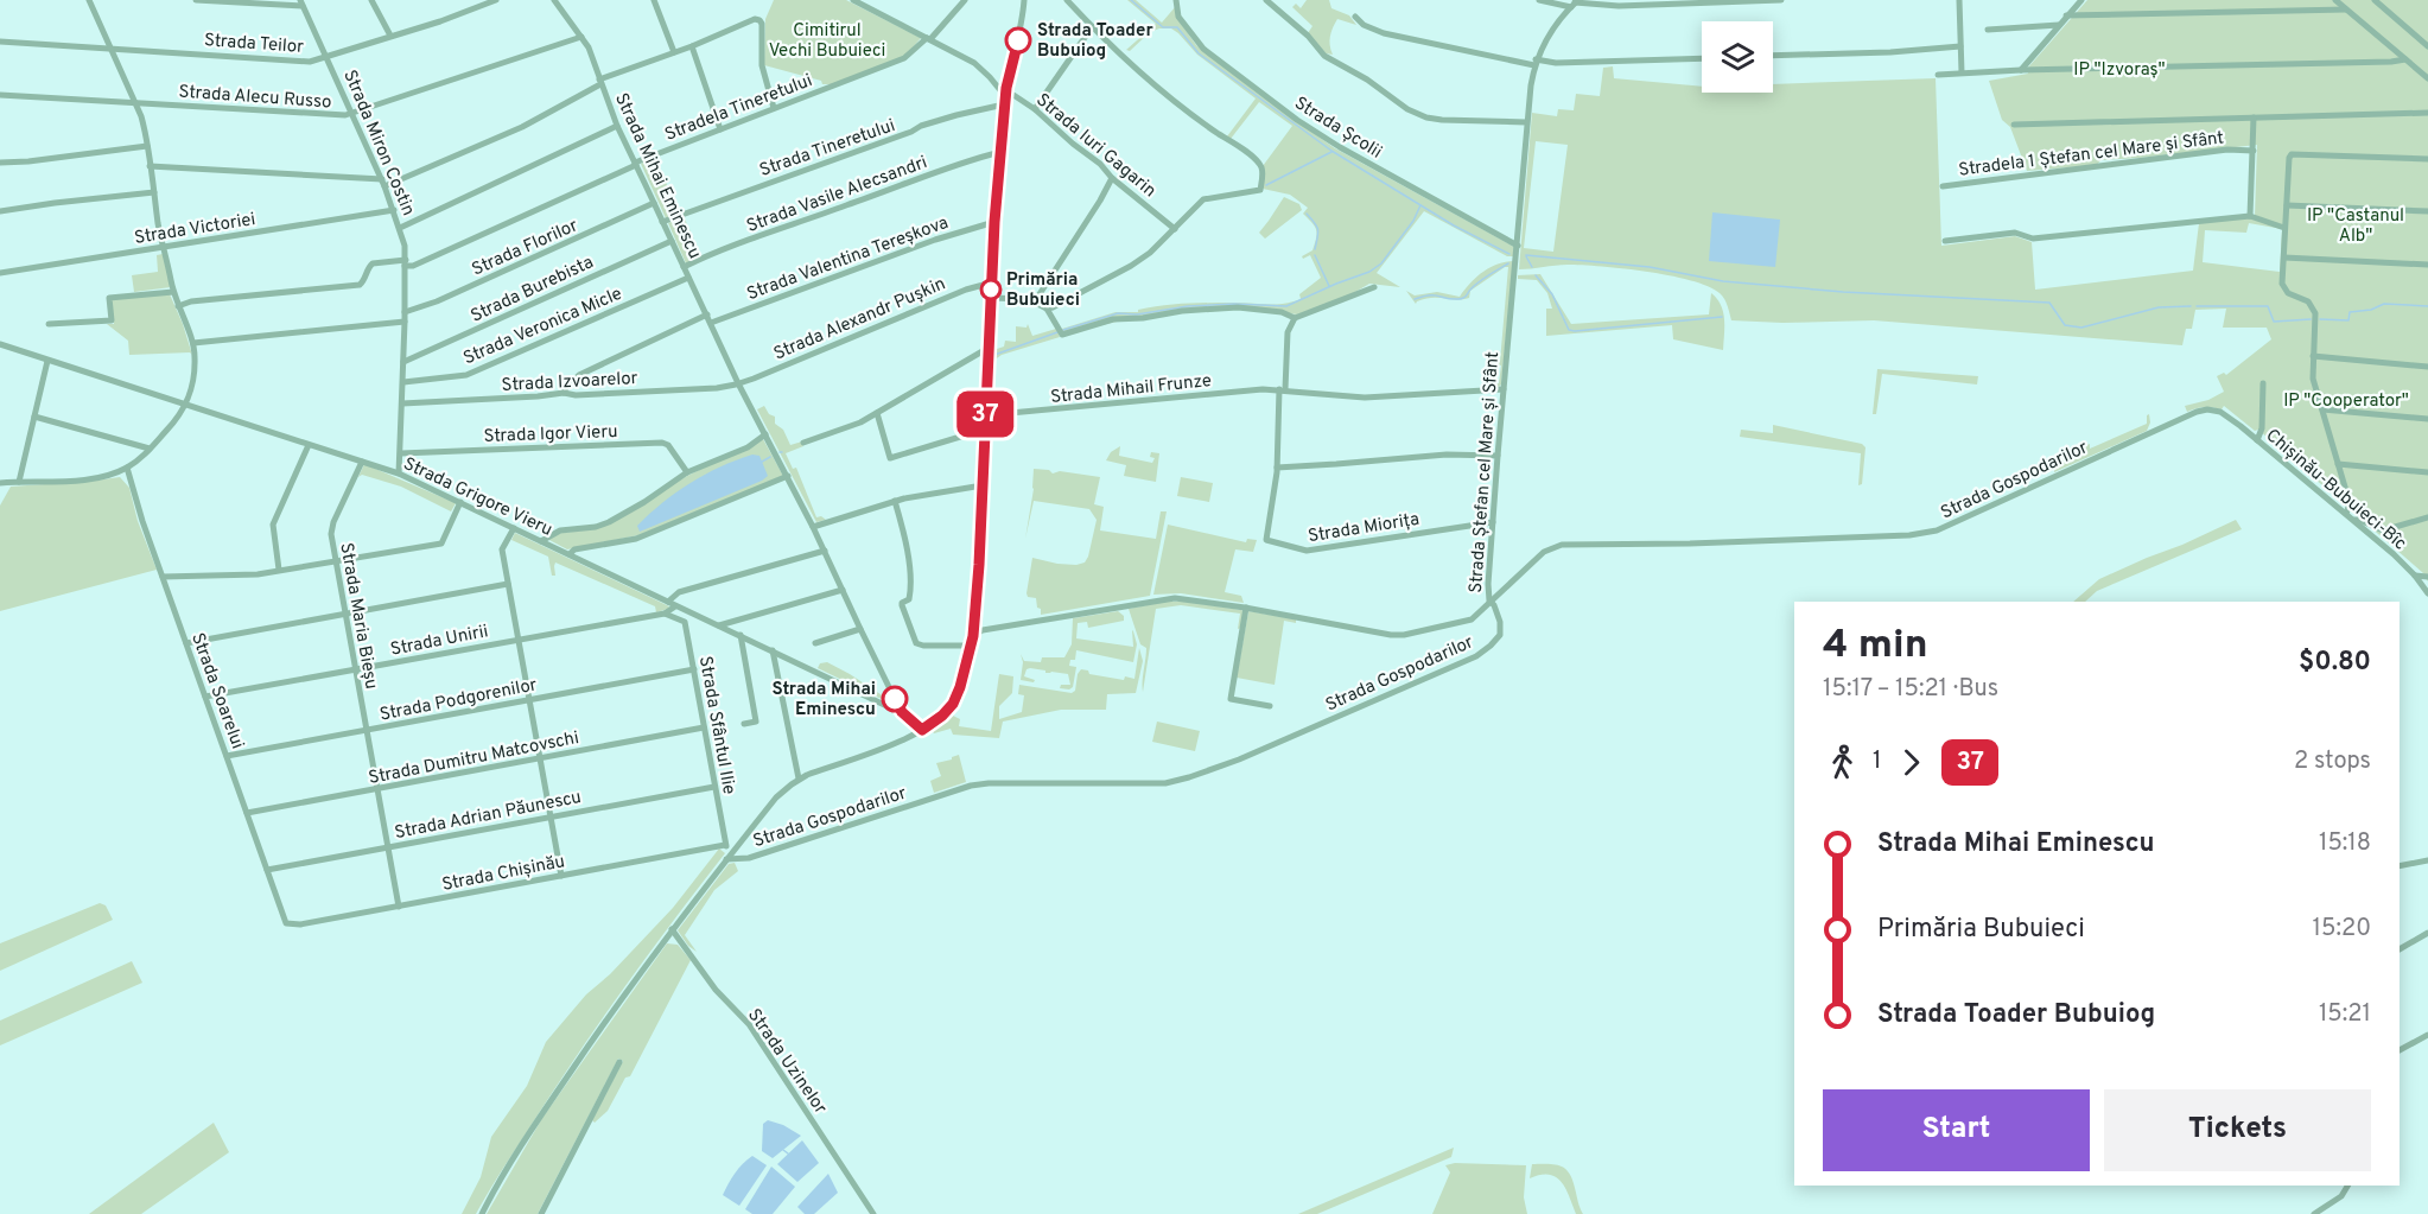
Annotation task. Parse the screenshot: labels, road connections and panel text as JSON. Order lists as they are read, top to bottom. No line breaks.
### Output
{"streets":{"street":["Strada Teilor","Strada Alecu Russo","Stradela Tineretului","Strada Școlii","Strada Miron Costin","Strada Iuri Gagarin","Strada Tineretului","Stradela 1 Ștefan cel Mare și Sfânt","Strada Mihai Eminescu","Strada Vasile Alecsandri","Strada Victoriei","Strada Florilor","Strada Valentina Tereșkova","Strada Burebista","Strada Alexandr Pușkin","Strada Veronica Micle","Strada Izvoarelor","Strada Mihail Frunze","Strada Igor Vieru","Strada Ștefan cel Mare și Sfânt","Strada Gospodarilor","Chișinău-Bubuieci-Bîc","Strada Grigore Vieru","Strada Miorița","Strada Maria Bieșu","Strada Unirii","Strada Soarelui","Strada Podgorenilor","Strada Sfântul Ilie","Strada Dumitru Matcovschi","Strada Adrian Păunescu","Strada Chișinău","Strada Uzinelor"]},"crossings":[["Strada Teilor","Strada Miron Costin"],["Strada Alecu Russo","Strada Miron Costin"],["Strada Alecu Russo","Strada Mihai Eminescu"],["Stradela Tineretului","Strada Miron Costin"],["Stradela Tineretului","Strada Iuri Gagarin"],["Stradela Tineretului","Strada Mihai Eminescu"],["Strada Școlii","Strada Ștefan cel Mare și Sfânt"],["Strada Miron Costin","Strada Victoriei"],["Strada Miron Costin","Strada Florilor"],["Strada Miron Costin","Strada Burebista"],["Strada Miron Costin","Strada Veronica Micle"],["Strada Miron Costin","Strada Izvoarelor"],["Strada Miron Costin","Strada Igor Vieru"],["Strada Miron Costin","Strada Grigore Vieru"],["Strada Tineretului","Strada Mihai Eminescu"],["Strada Mihai Eminescu","Strada Vasile Alecsandri"],["Strada Mihai Eminescu","Strada Florilor"],["Strada Mihai Eminescu","Strada Valentina Tereșkova"],["Strada Mihai Eminescu","Strada Burebista"],["Strada Mihai Eminescu","Strada Alexandr Pușkin"],["Strada Mihai Eminescu","Strada Veronica Micle"],["Strada Mihai Eminescu","Strada Izvoarelor"],["Strada Mihai Eminescu","Strada Grigore Vieru"],["Strada Alexandr Pușkin","Strada Izvoarelor"],["Strada Mihail Frunze","Strada Ștefan cel Mare și Sfânt"],["Strada Ștefan cel Mare și Sfânt","Strada Gospodarilor"],["Strada Ștefan cel Mare și Sfânt","Strada Miorița"],["Strada Gospodarilor","Chișinău-Bubuieci-Bîc"],["Strada Grigore Vieru","Strada Maria Bieșu"],["Strada Grigore Vieru","Strada Unirii"],["Strada Maria Bieșu","Strada Unirii"],["Strada Maria Bieșu","Strada Podgorenilor"],["Strada Maria Bieșu","Strada Dumitru Matcovschi"],["Strada Maria Bieșu","Strada Adrian Păunescu"],["Strada Maria Bieșu","Strada Chișinău"],["Strada Unirii","Strada Soarelui"],["Strada Unirii","Strada Sfântul Ilie"],["Strada Soarelui","Strada Podgorenilor"],["Strada Soarelui","Strada Dumitru Matcovschi"],["Strada Soarelui","Strada Adrian Păunescu"],["Strada Soarelui","Strada Chișinău"],["Strada Podgorenilor","Strada Sfântul Ilie"],["Strada Sfântul Ilie","Strada Dumitru Matcovschi"],["Strada Sfântul Ilie","Strada Adrian Păunescu"],["Strada Sfântul Ilie","Strada Chișinău"]],"parks":["Cimitirul Vechi Bubuieci","IP \"Izvoraș\"","IP \"Castanul Alb\"","IP \"Cooperator\""],"places":["Strada Toader Bubuiog","Primăria Bubuieci","Strada Mihai Eminescu"],"lines":["bus line 37"],"page":{"on_map":"37","heading":["4 min","15:17 – 15:21 · Bus","$0.80"],"legs":["1","37","2 stops"],"list":[{"name":"Strada Mihai Eminescu","value":"15:18"},{"name":"Primăria Bubuieci","value":"15:20"},{"name":"Strada Toader Bubuiog","value":"15:21"}],"buttons":["Start","Tickets"]}}
